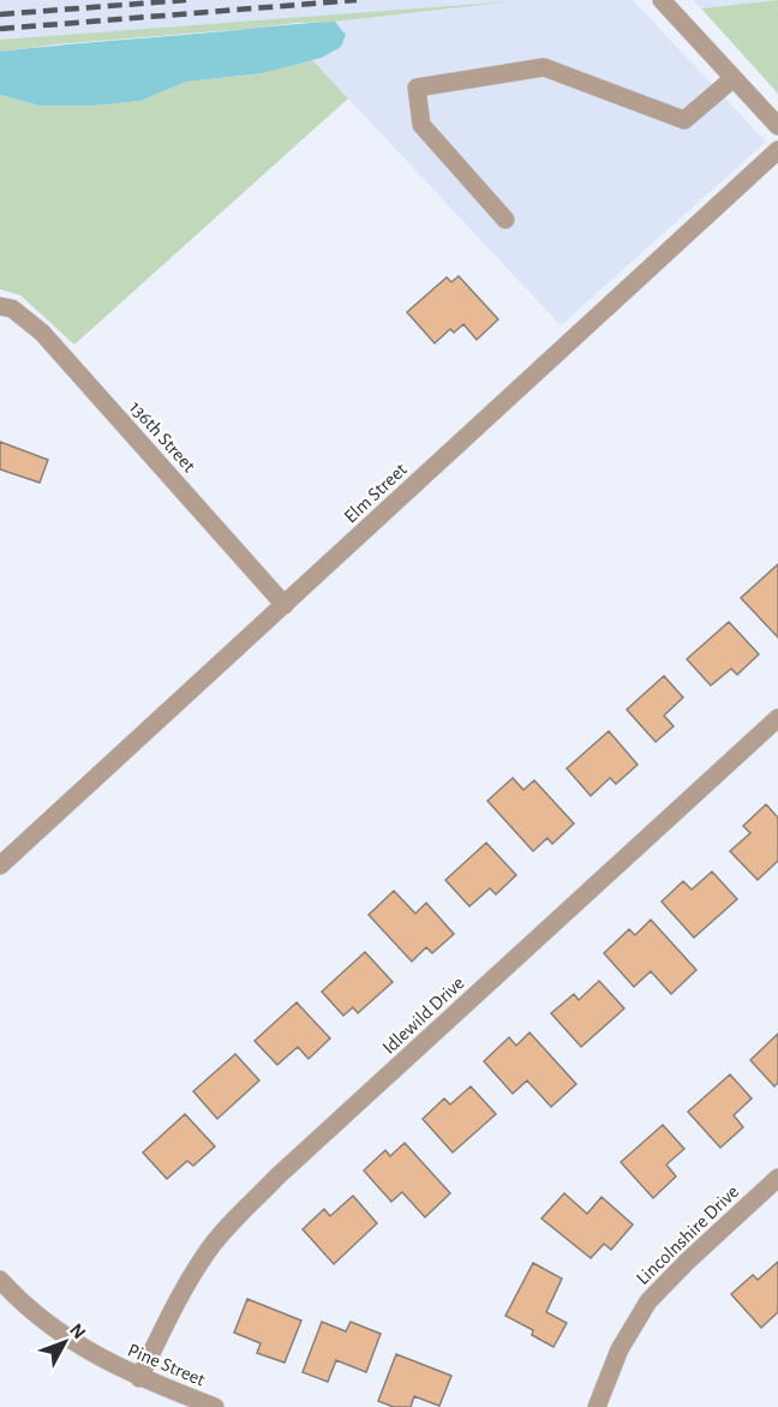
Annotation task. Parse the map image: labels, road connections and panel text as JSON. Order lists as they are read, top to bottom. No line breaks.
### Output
{"streets":{"street":["136th Street","Elm Street","Idlewild Drive","Lincolnshire Drive","Pine Street"]},"crossings":[["136th Street","Elm Street"],["Idlewild Drive","Pine Street"]],"north":"top right"}
